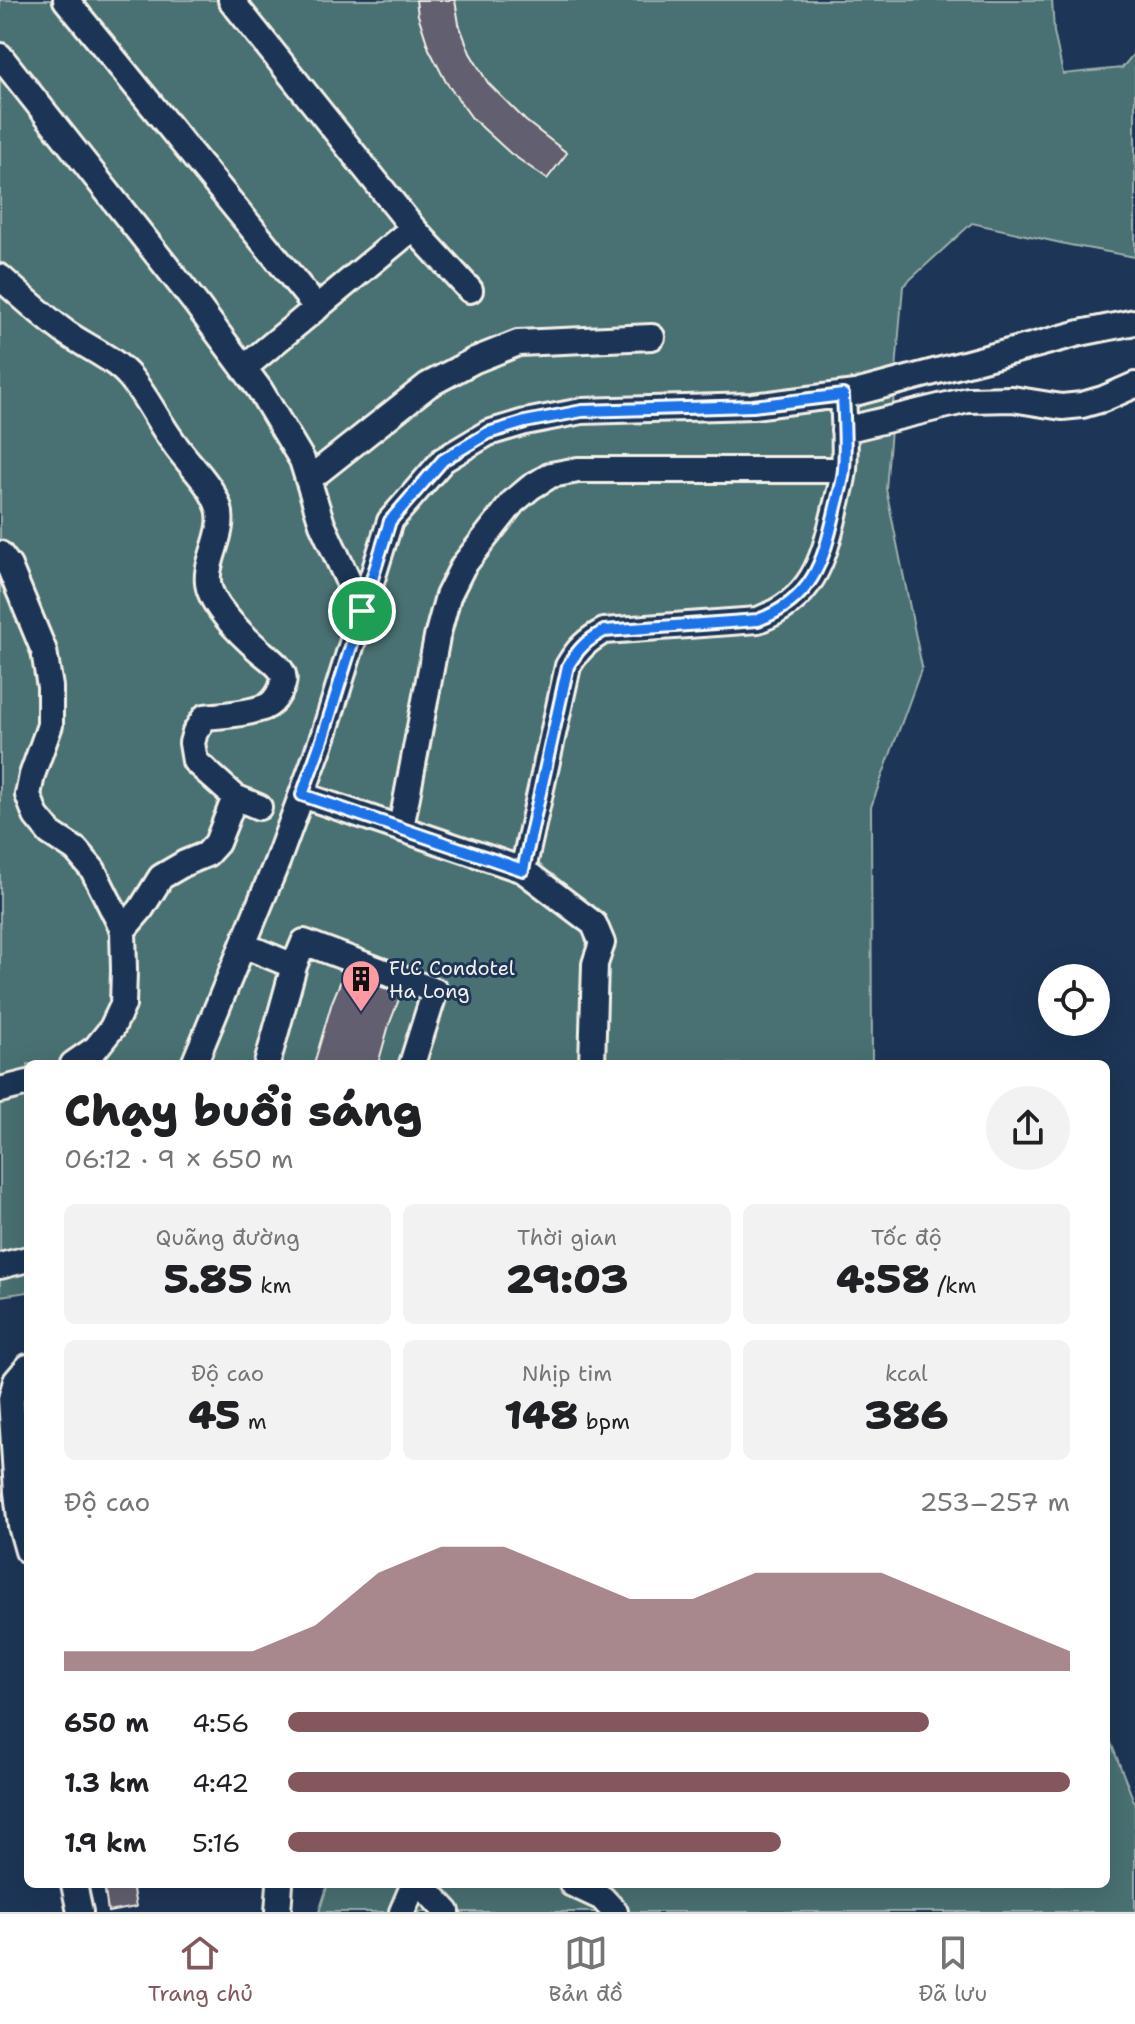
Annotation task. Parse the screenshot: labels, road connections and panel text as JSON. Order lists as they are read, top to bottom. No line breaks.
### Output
{"places":{"building":["FLC Condotel Ha Long"]},"page":{"heading":["Chạy buổi sáng","06:12 · 9 × 650 m"],"stats":[["Quãng đường","5.85 km"],["Thời gian","29:03"],["Tốc độ","4:58 /km"],["Độ cao","45 m"],["Nhịp tim","148 bpm"],["kcal","386"]],"chart":["Độ cao","253–257 m"],"list":[{"name":"650 m","note":"4:56"},{"name":"1.3 km","note":"4:42"},{"name":"1.9 km","note":"5:16"}],"tabs":["Trang chủ","Bản đồ","Đã lưu"]}}
